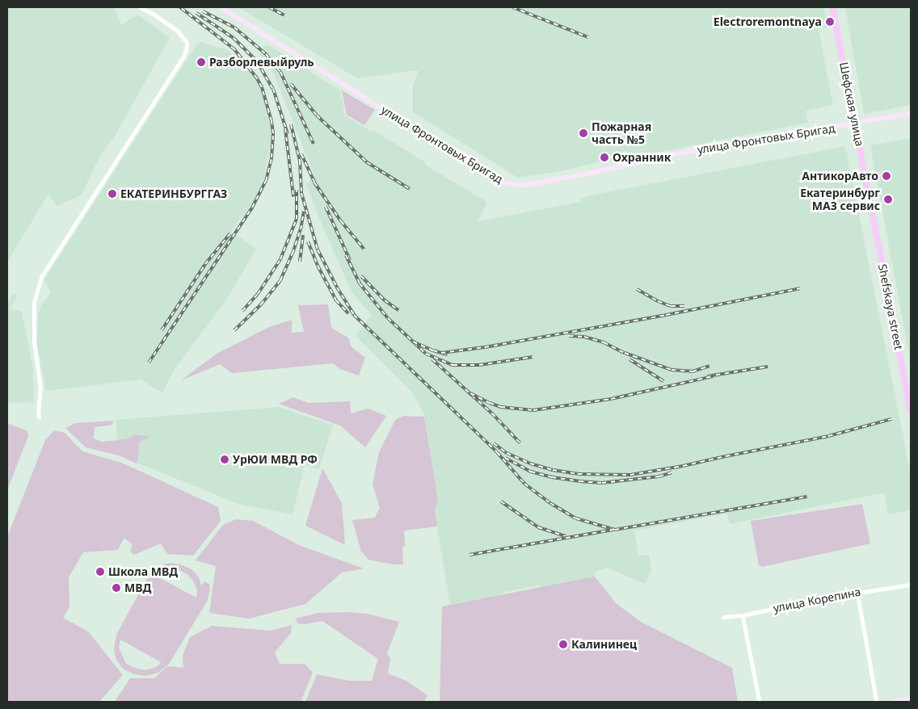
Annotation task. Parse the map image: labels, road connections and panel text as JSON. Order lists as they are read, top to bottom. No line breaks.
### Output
{"streets":{"main road":["Шефская улица","улица Фронтовых Бригад"],"street":["улица Корепина"]},"crossings":[["Шефская улица","улица Фронтовых Бригад"]],"places":["Electroremontnaya","Разборлевыйруль","Пожарная часть №5","Охранник","АнтикорАвто","ЕКАТЕРИНБУРГГАЗ","Екатеринбург МАЗ сервис","УрЮИ МВД РФ","Школа МВД","МВД","Калининец"]}
